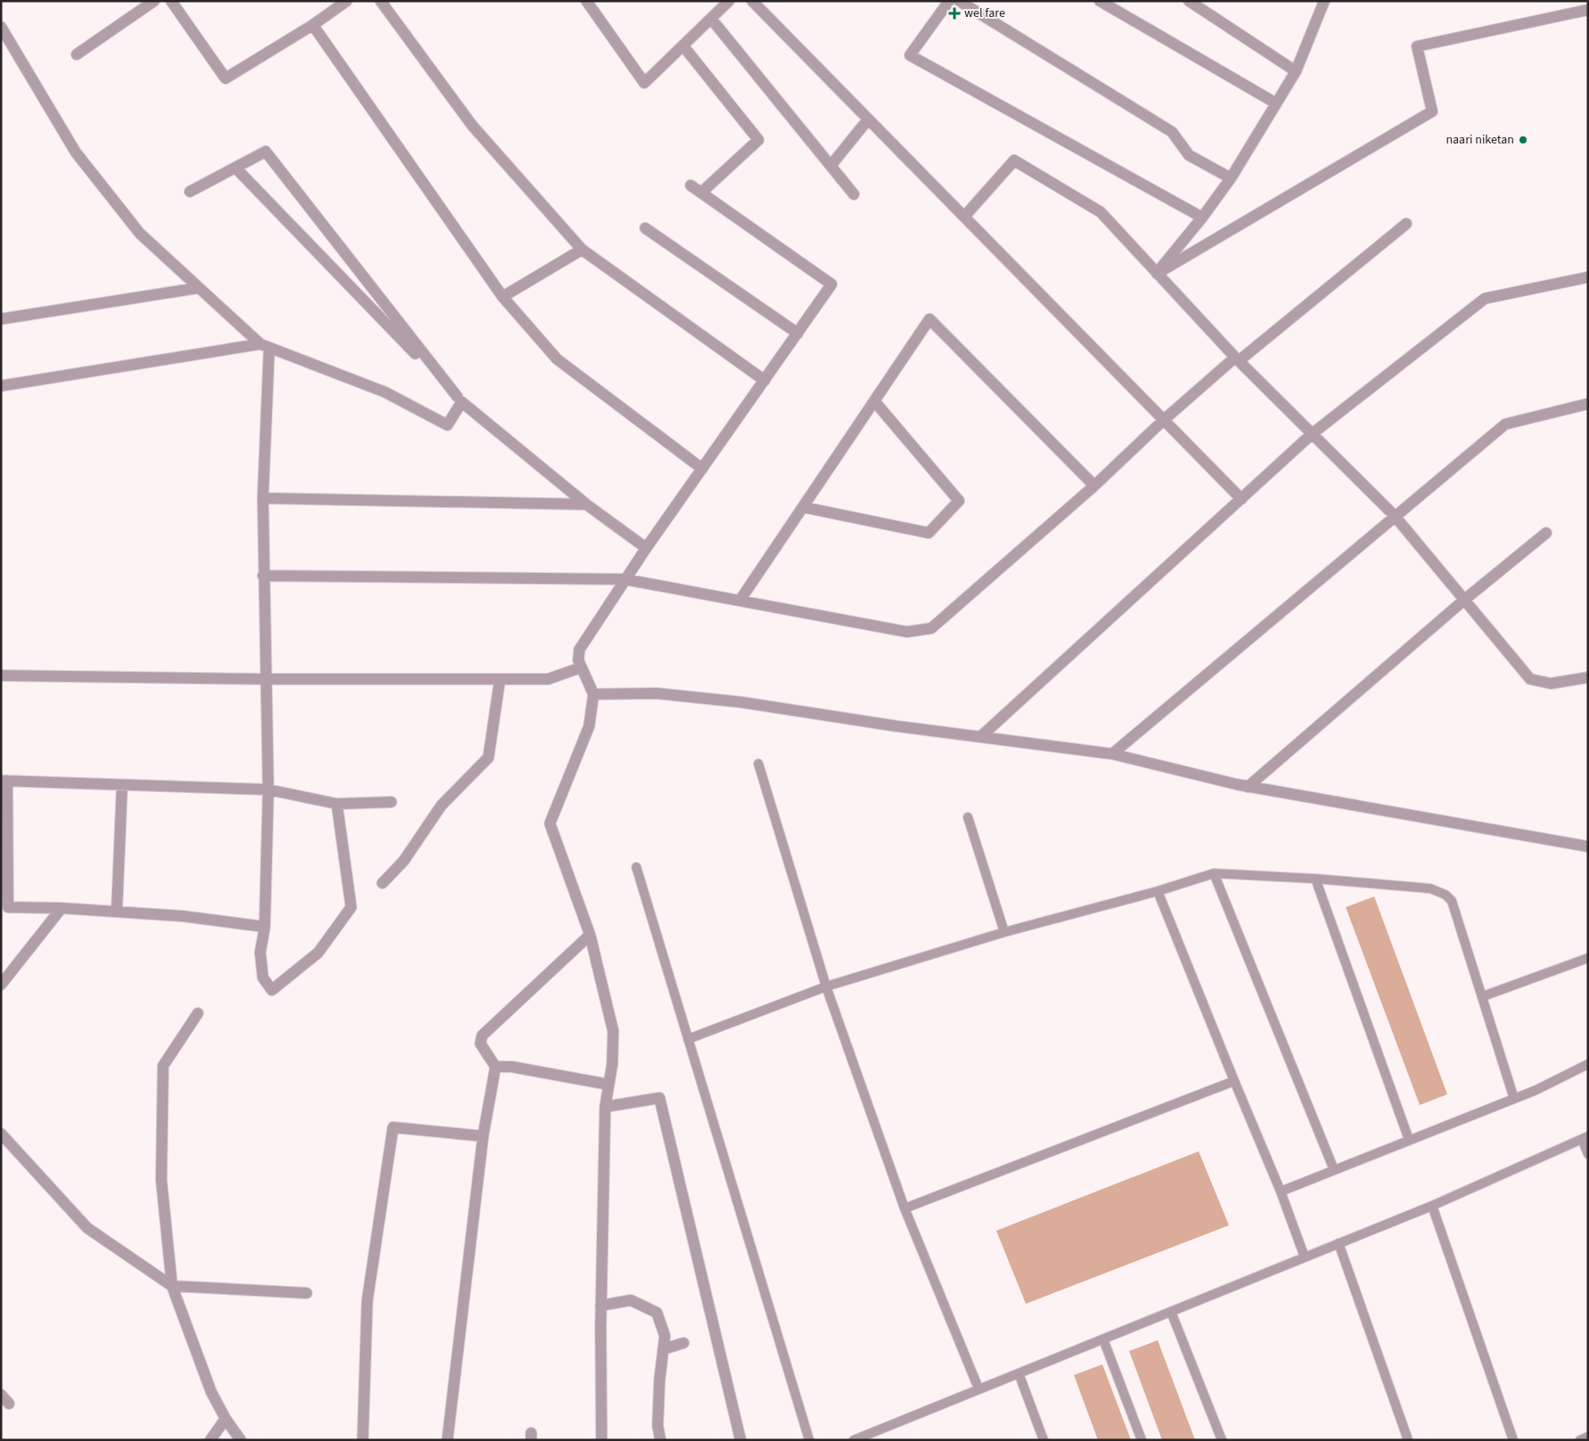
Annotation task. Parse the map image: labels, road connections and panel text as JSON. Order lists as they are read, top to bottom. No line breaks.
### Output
{"places":{"health":["wel fare"],"other":["naari niketan"]}}
